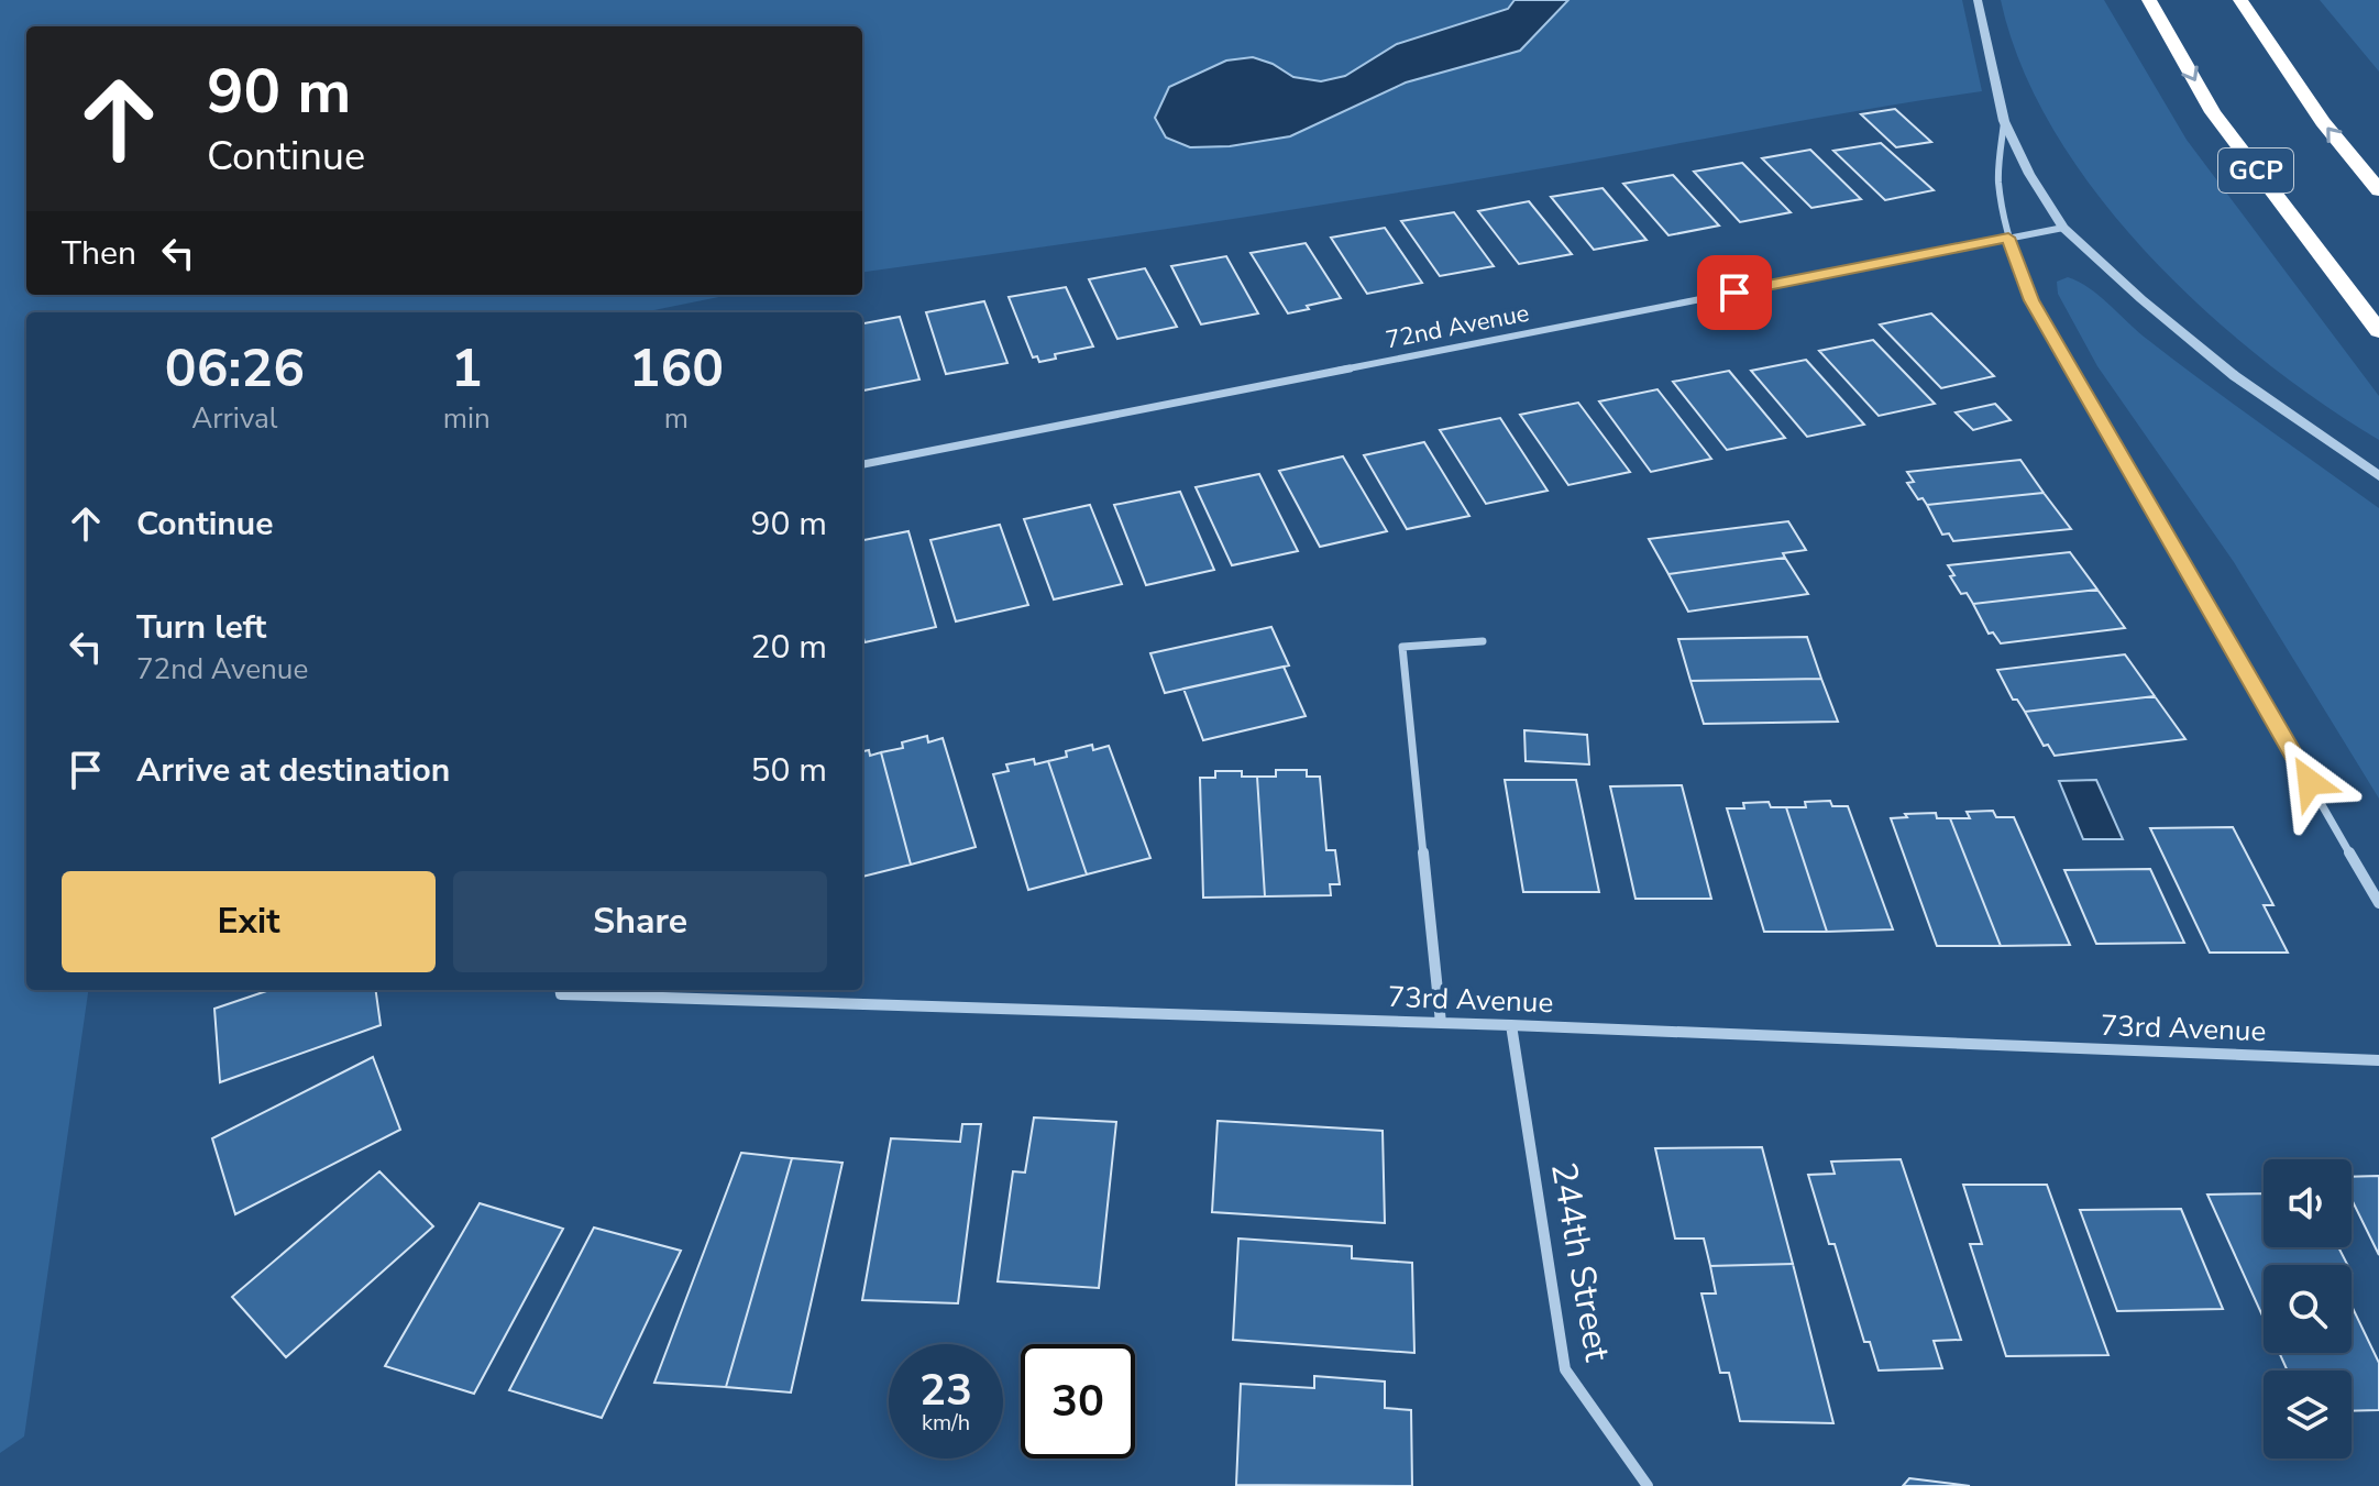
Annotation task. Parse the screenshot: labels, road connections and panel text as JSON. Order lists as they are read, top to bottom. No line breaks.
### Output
{"streets":{"highway":["GCP"],"street":["72nd Avenue","73rd Avenue","244th Street"]},"crossings":[["73rd Avenue","244th Street"]],"page":{"turn":["90 m","Continue"],"then":"Then","eta":["06:26","Arrival","1","min","160","m"],"list":[{"name":"Continue","value":"90 m"},{"name":"Turn left","note":"72nd Avenue","value":"20 m"},{"name":"Arrive at destination","value":"50 m"}],"buttons":["Exit","Share"],"speed":"23 km/h","limit":"30"}}
